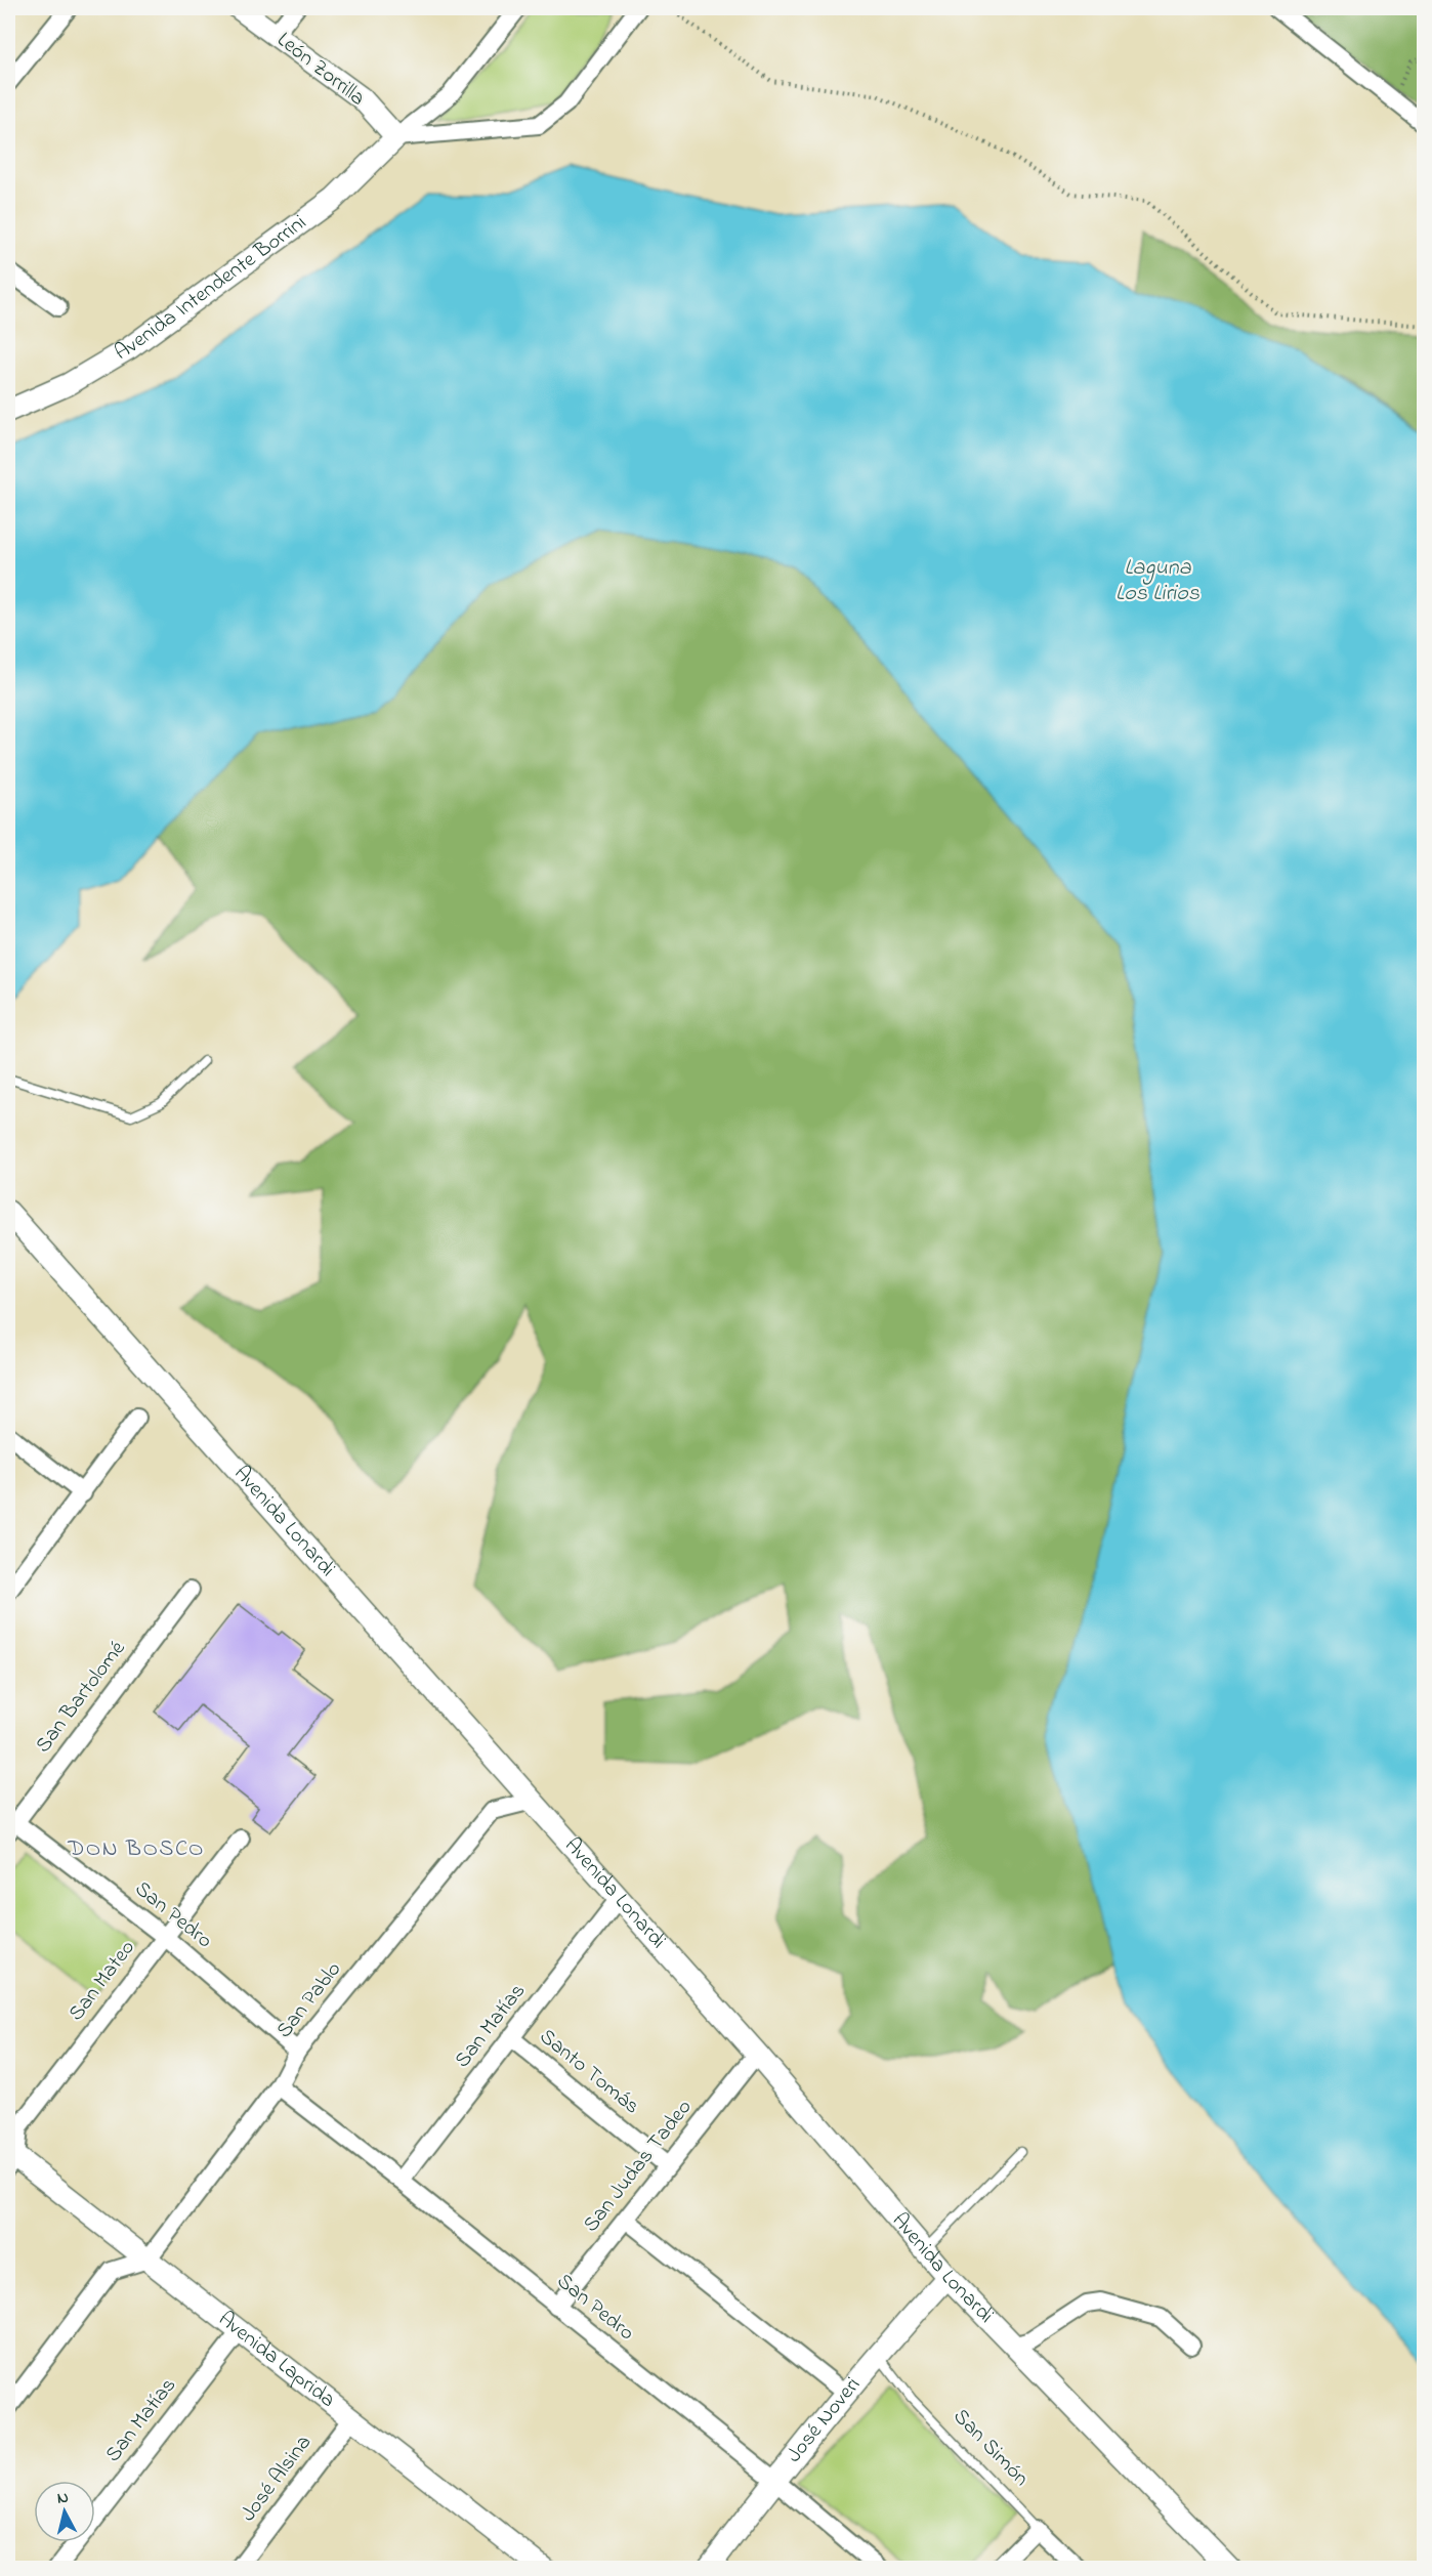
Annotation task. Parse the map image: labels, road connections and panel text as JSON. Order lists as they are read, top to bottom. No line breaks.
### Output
{"streets":{"street":["León Zorrilla","Avenida Intendente Borrini","Avenida Lonardi","San Bartolomé","San Pedro","San Mateo","San Pablo","San Matías","Santo Tomás","San Judas Tadeo","Avenida Laprida","José Noveri","San Simón","José Alsina"]},"crossings":[["León Zorrilla","Avenida Intendente Borrini"],["Avenida Lonardi","San Pablo"],["Avenida Lonardi","San Matías"],["Avenida Lonardi","San Judas Tadeo"],["Avenida Lonardi","José Noveri"],["San Bartolomé","San Pedro"],["San Pedro","San Mateo"],["San Pedro","San Pablo"],["San Pedro","San Matías"],["San Pedro","San Judas Tadeo"],["San Pedro","José Noveri"],["San Mateo","Avenida Laprida"],["San Pablo","Avenida Laprida"],["San Matías","Santo Tomás"],["San Matías","Avenida Laprida"],["Santo Tomás","San Judas Tadeo"],["Avenida Laprida","José Alsina"],["José Noveri","San Simón"]],"districts":["DON BOSCO"],"water":["Laguna Los Lirios"],"north":"top"}
